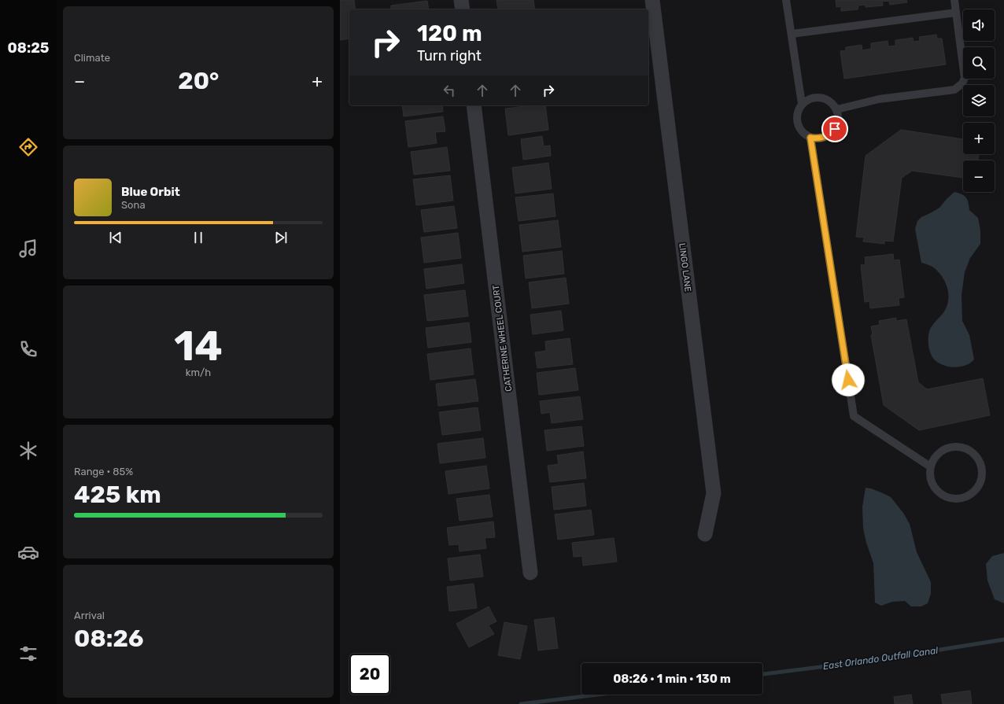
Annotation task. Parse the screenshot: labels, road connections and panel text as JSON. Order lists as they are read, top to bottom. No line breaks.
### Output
{"streets":{"street":["LINGO LANE","CATHERINE WHEEL COURT"]},"water":["East Orlando Outfall Canal"],"page":{"tabs":"08:25","tile":["Climate",["14","km/h"],["Range · 85%","425 km"],["Arrival","08:26"]],"map_buttons":["+","−"],"turn":["120 m","Turn right"],"heat":["−","20°","+"],"song":["Blue Orbit","Sona"],"limit":"20","trip":"08:26 · 1 min · 130 m"}}
